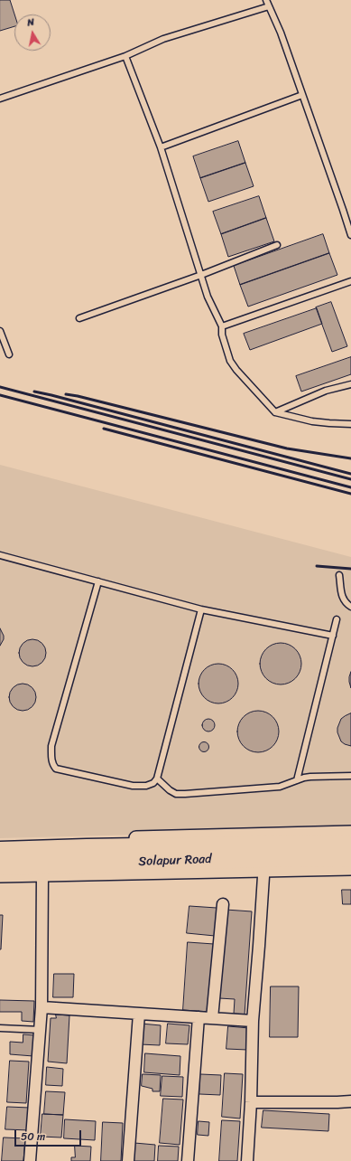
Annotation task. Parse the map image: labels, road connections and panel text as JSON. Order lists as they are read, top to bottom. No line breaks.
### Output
{"streets":{"highway":["Solapur Road"]},"scale_bar":"50 m","north":"top"}
